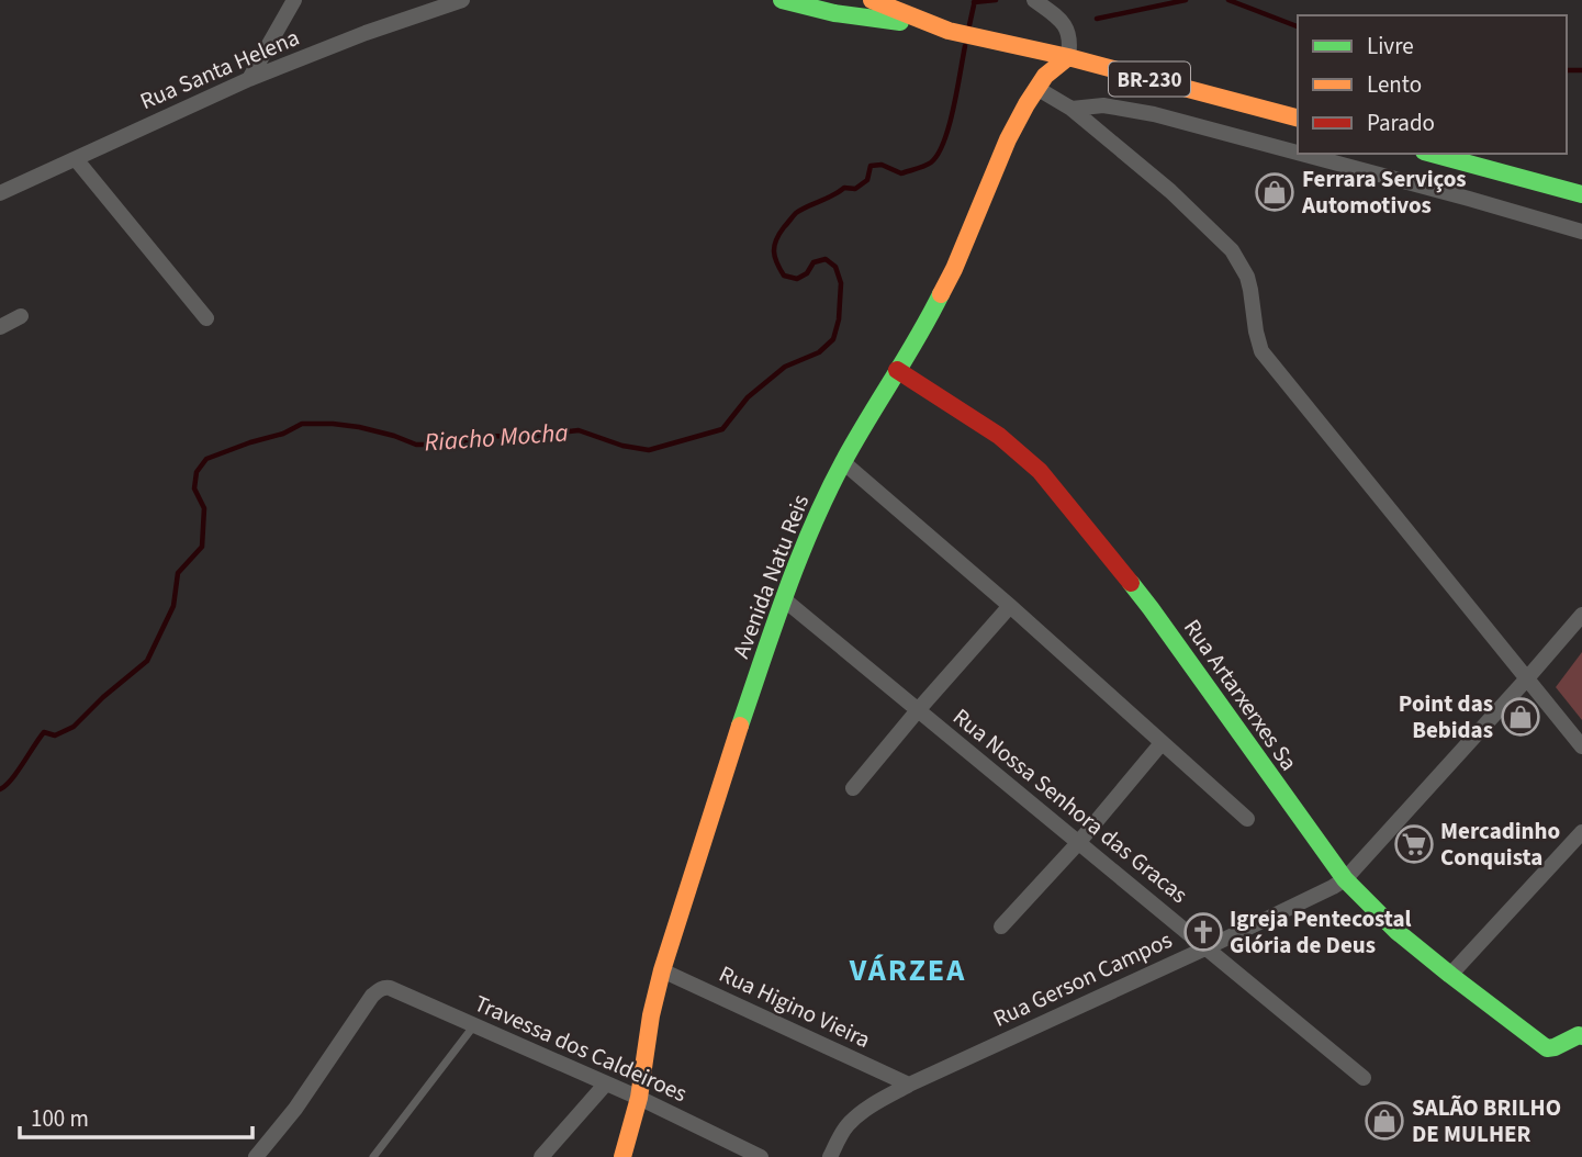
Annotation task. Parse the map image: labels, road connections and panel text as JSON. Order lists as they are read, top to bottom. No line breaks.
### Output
{"streets":{"main road":["BR-230","Avenida Natu Reis","Rua Artarxerxes Sa"],"street":["Rua Santa Helena","Rua Nossa Senhora das Gracas","Rua Gerson Campos","Rua Higino Vieira","Travessa dos Caldeiroes"]},"crossings":[["BR-230","Avenida Natu Reis"],["Avenida Natu Reis","Rua Artarxerxes Sa"],["Avenida Natu Reis","Rua Nossa Senhora das Gracas"],["Avenida Natu Reis","Rua Higino Vieira"],["Avenida Natu Reis","Travessa dos Caldeiroes"],["Rua Artarxerxes Sa","Rua Gerson Campos"],["Rua Nossa Senhora das Gracas","Rua Gerson Campos"],["Rua Gerson Campos","Rua Higino Vieira"]],"districts":["VÁRZEA"],"water":["Riacho Mocha"],"places":{"shop":["Ferrara Serviços Automotivos","Point das Bebidas","SALÃO BRILHO DE MULHER"],"supermarket":["Mercadinho Conquista"],"church":["Igreja Pentecostal Glória de Deus"]},"legend":["Livre","Lento","Parado"],"scale_bar":"100 m"}
